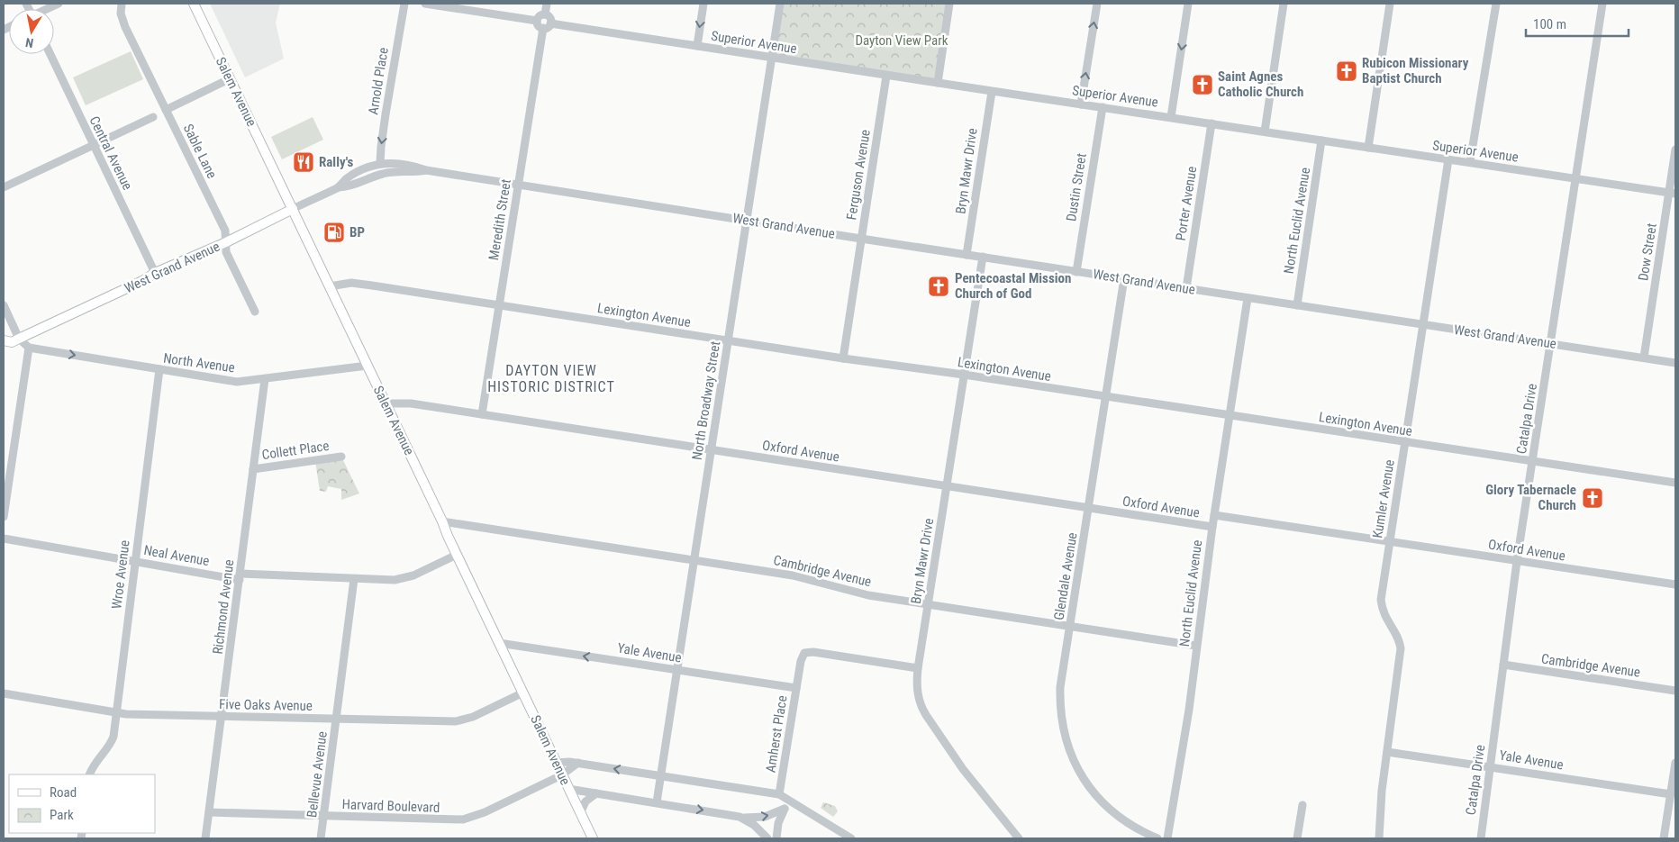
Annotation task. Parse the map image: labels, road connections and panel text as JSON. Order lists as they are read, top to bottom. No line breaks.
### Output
{"streets":{"main road":["Salem Avenue","West Grand Avenue"],"street":["Superior Avenue","Arnold Place","Sable Lane","Central Avenue","Bryn Mawr Drive","Ferguson Avenue","Dustin Street","Porter Avenue","Meredith Street","North Euclid Avenue","Dow Street","Lexington Avenue","North Avenue","North Broadway Street","Catalpa Drive","Collett Place","Oxford Avenue","Kumler Avenue","Neal Avenue","Cambridge Avenue","Wroe Avenue","Glendale Avenue","Richmond Avenue","Yale Avenue","Five Oaks Avenue","Amherst Place","Bellevue Avenue","Harvard Boulevard"]},"crossings":[["Superior Avenue","Bryn Mawr Drive"],["Superior Avenue","Ferguson Avenue"],["Superior Avenue","Dustin Street"],["Superior Avenue","Porter Avenue"],["Superior Avenue","Meredith Street"],["Superior Avenue","North Euclid Avenue"],["Superior Avenue","Dow Street"],["Superior Avenue","North Broadway Street"],["Superior Avenue","Catalpa Drive"],["Superior Avenue","Kumler Avenue"],["Arnold Place","West Grand Avenue"],["Salem Avenue","West Grand Avenue"],["Salem Avenue","Lexington Avenue"],["Salem Avenue","North Avenue"],["Salem Avenue","Oxford Avenue"],["Salem Avenue","Neal Avenue"],["Salem Avenue","Cambridge Avenue"],["Salem Avenue","Yale Avenue"],["Salem Avenue","Five Oaks Avenue"],["Salem Avenue","Harvard Boulevard"],["Sable Lane","West Grand Avenue"],["Central Avenue","West Grand Avenue"],["Bryn Mawr Drive","West Grand Avenue"],["Bryn Mawr Drive","Lexington Avenue"],["Bryn Mawr Drive","Oxford Avenue"],["Bryn Mawr Drive","Cambridge Avenue"],["Bryn Mawr Drive","Amherst Place"],["Ferguson Avenue","West Grand Avenue"],["Ferguson Avenue","Lexington Avenue"],["Dustin Street","West Grand Avenue"],["Porter Avenue","West Grand Avenue"],["Meredith Street","West Grand Avenue"],["Meredith Street","Lexington Avenue"],["Meredith Street","Oxford Avenue"],["North Euclid Avenue","West Grand Avenue"],["North Euclid Avenue","Lexington Avenue"],["North Euclid Avenue","Oxford Avenue"],["North Euclid Avenue","Cambridge Avenue"],["West Grand Avenue","Dow Street"],["West Grand Avenue","North Broadway Street"],["West Grand Avenue","Catalpa Drive"],["West Grand Avenue","Kumler Avenue"],["West Grand Avenue","Glendale Avenue"],["Lexington Avenue","North Broadway Street"],["Lexington Avenue","Catalpa Drive"],["Lexington Avenue","Kumler Avenue"],["Lexington Avenue","Glendale Avenue"],["North Avenue","Wroe Avenue"],["North Avenue","Richmond Avenue"],["North Broadway Street","Oxford Avenue"],["North Broadway Street","Cambridge Avenue"],["North Broadway Street","Yale Avenue"],["Catalpa Drive","Oxford Avenue"],["Catalpa Drive","Cambridge Avenue"],["Catalpa Drive","Yale Avenue"],["Collett Place","Richmond Avenue"],["Oxford Avenue","Kumler Avenue"],["Oxford Avenue","Glendale Avenue"],["Kumler Avenue","Yale Avenue"],["Neal Avenue","Wroe Avenue"],["Neal Avenue","Richmond Avenue"],["Neal Avenue","Bellevue Avenue"],["Cambridge Avenue","Glendale Avenue"],["Wroe Avenue","Five Oaks Avenue"],["Richmond Avenue","Five Oaks Avenue"],["Richmond Avenue","Harvard Boulevard"],["Yale Avenue","Amherst Place"],["Five Oaks Avenue","Bellevue Avenue"],["Bellevue Avenue","Harvard Boulevard"]],"one_way":["Arnold Place","North Avenue"],"districts":["DAYTON VIEW HISTORIC DISTRICT"],"parks":["Dayton View Park"],"places":{"church":["Rubicon Missionary Baptist Church","Saint Agnes Catholic Church","Pentecoastal Mission Church of God","Glory Tabernacle Church"],"restaurant":["Rally's"],"fuel station":["BP"]},"legend":["Road","Park"],"scale_bar":"100 m","north":"bottom"}
